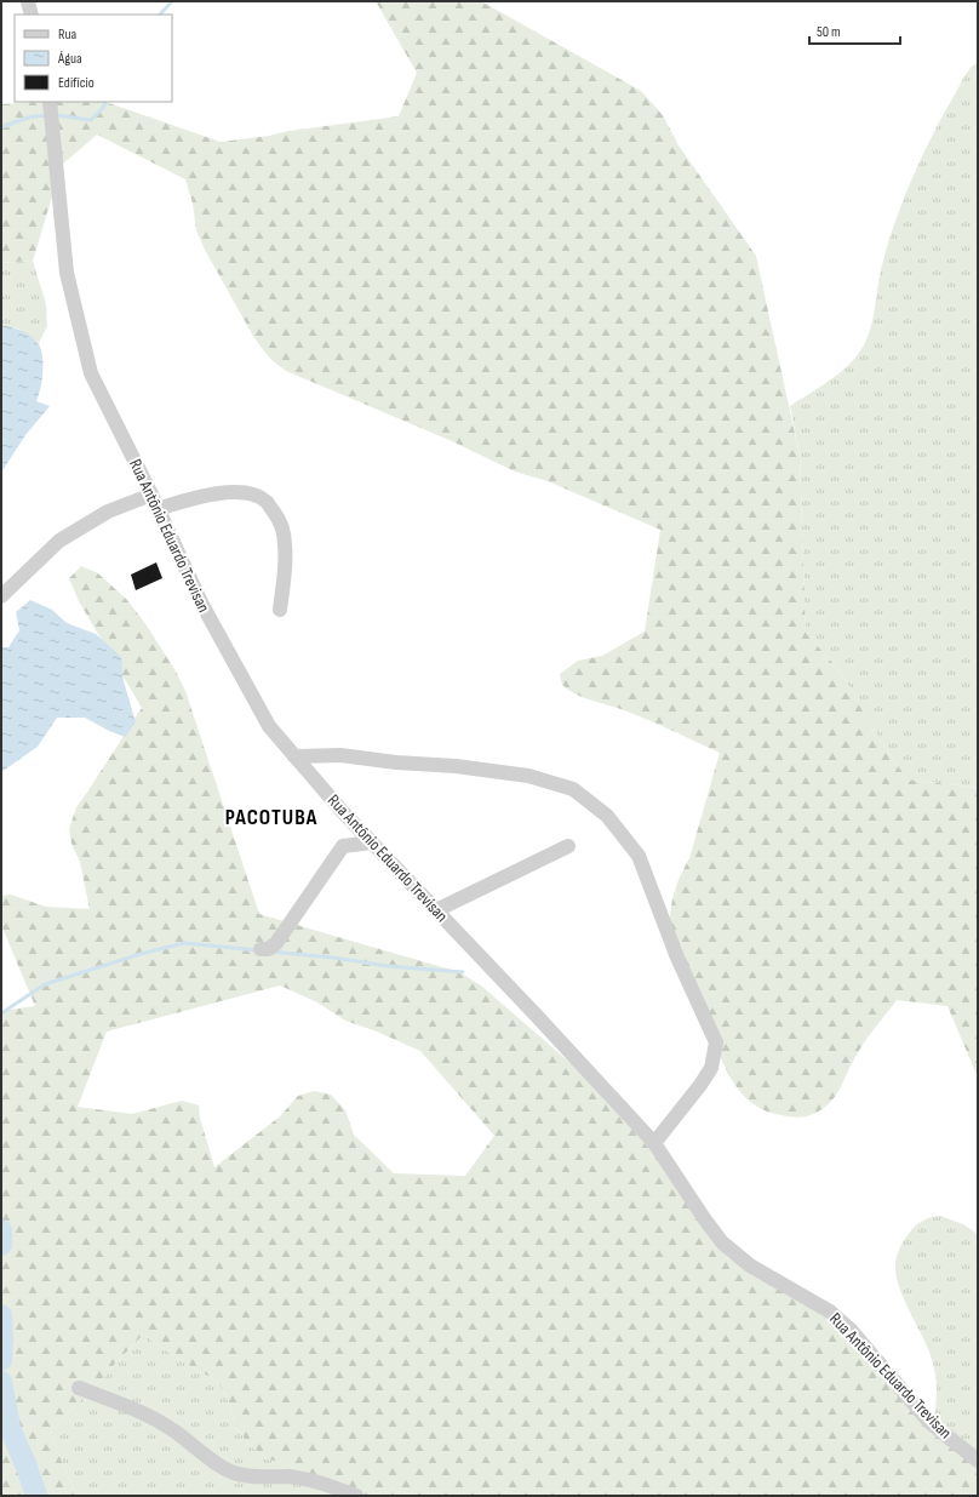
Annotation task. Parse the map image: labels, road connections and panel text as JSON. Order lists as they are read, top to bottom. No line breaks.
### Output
{"streets":{"street":["Rua Antônio Eduardo Trevisan"]},"districts":["PACOTUBA"],"legend":["Rua","Água","Edifício"],"scale_bar":"50 m"}
